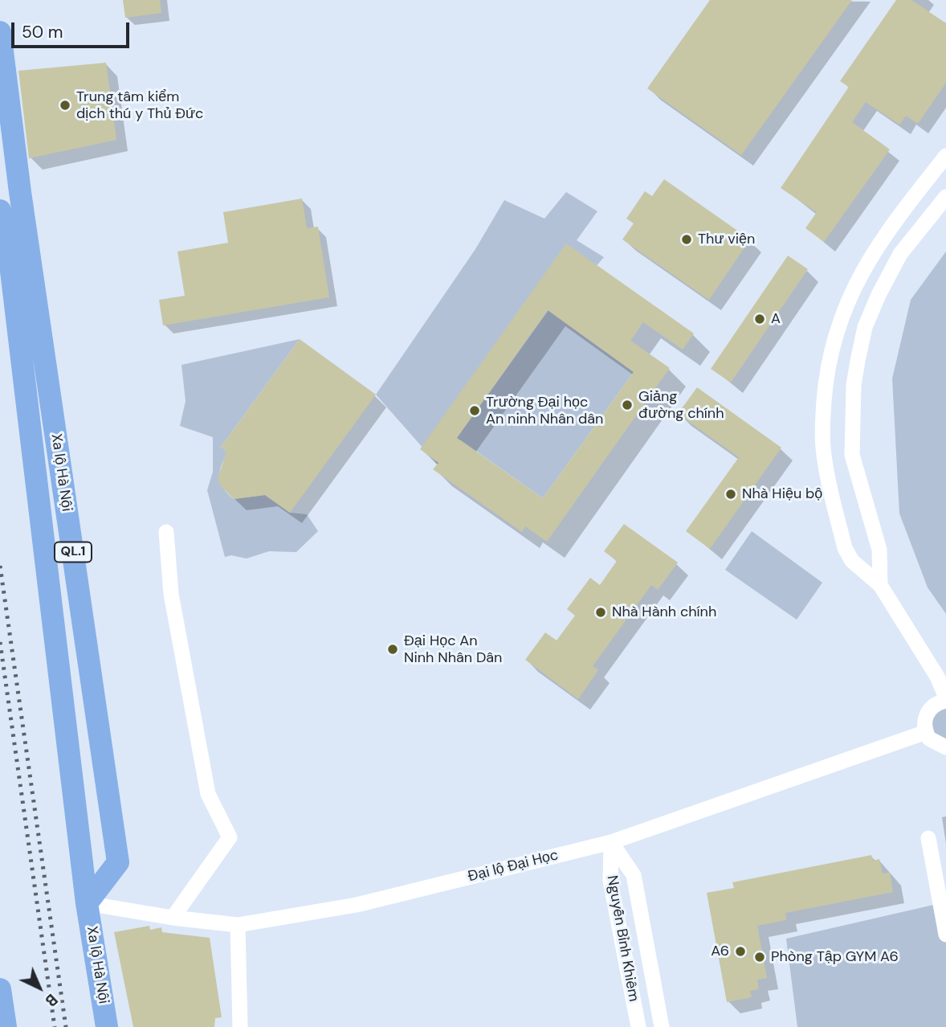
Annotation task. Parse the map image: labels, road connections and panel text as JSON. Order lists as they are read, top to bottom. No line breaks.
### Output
{"streets":{"highway":["Xa lộ Hà Nội","QL.1"],"street":["Đại lộ Đại Học","Nguyễn Bỉnh Khiêm"]},"crossings":[["Xa lộ Hà Nội","Đại lộ Đại Học"],["Đại lộ Đại Học","Nguyễn Bỉnh Khiêm"]],"places":["Trung tâm kiểm dịch thú y Thủ Đức","Thư viện","A","Giảng đường chính","Trường Đại học An ninh Nhân dân","Nhà Hiệu bộ","Nhà Hành chính","Đại Học An Ninh Nhân Dân","A6","Phòng Tập GYM A6"],"scale_bar":"50 m","north":"bottom right"}
